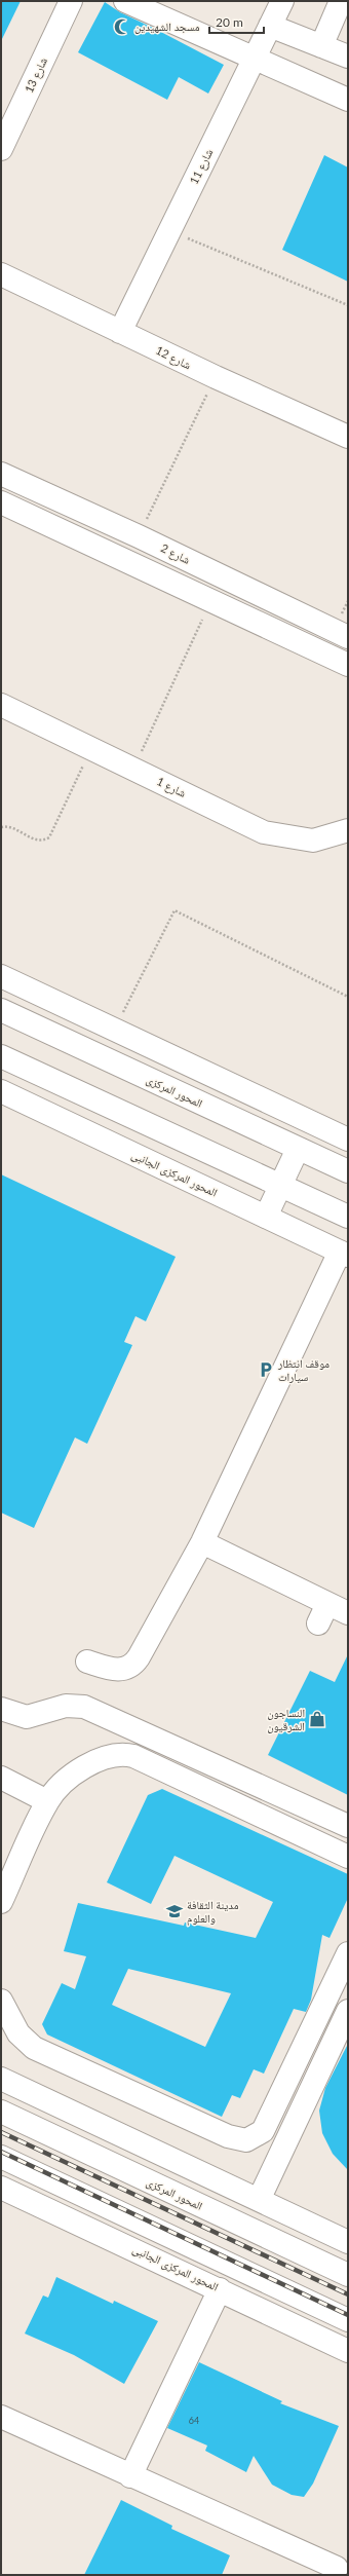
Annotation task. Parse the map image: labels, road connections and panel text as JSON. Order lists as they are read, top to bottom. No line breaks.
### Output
{"streets":{"street":["شارع 13","شارع 11","شارع 12","شارع 2","شارع 1","المحور المركزى","المحور المركزى الجانبى"]},"crossings":[["شارع 11","شارع 12"]],"places":{"mosque":["مسجد الشهيدين"],"parking":["موقف انتظار سيارات"],"shop":["النساجون الشرقيون"],"school or university":["مدينة الثقافة والعلوم"]},"house_numbers":["64"],"scale_bar":"20 m"}
